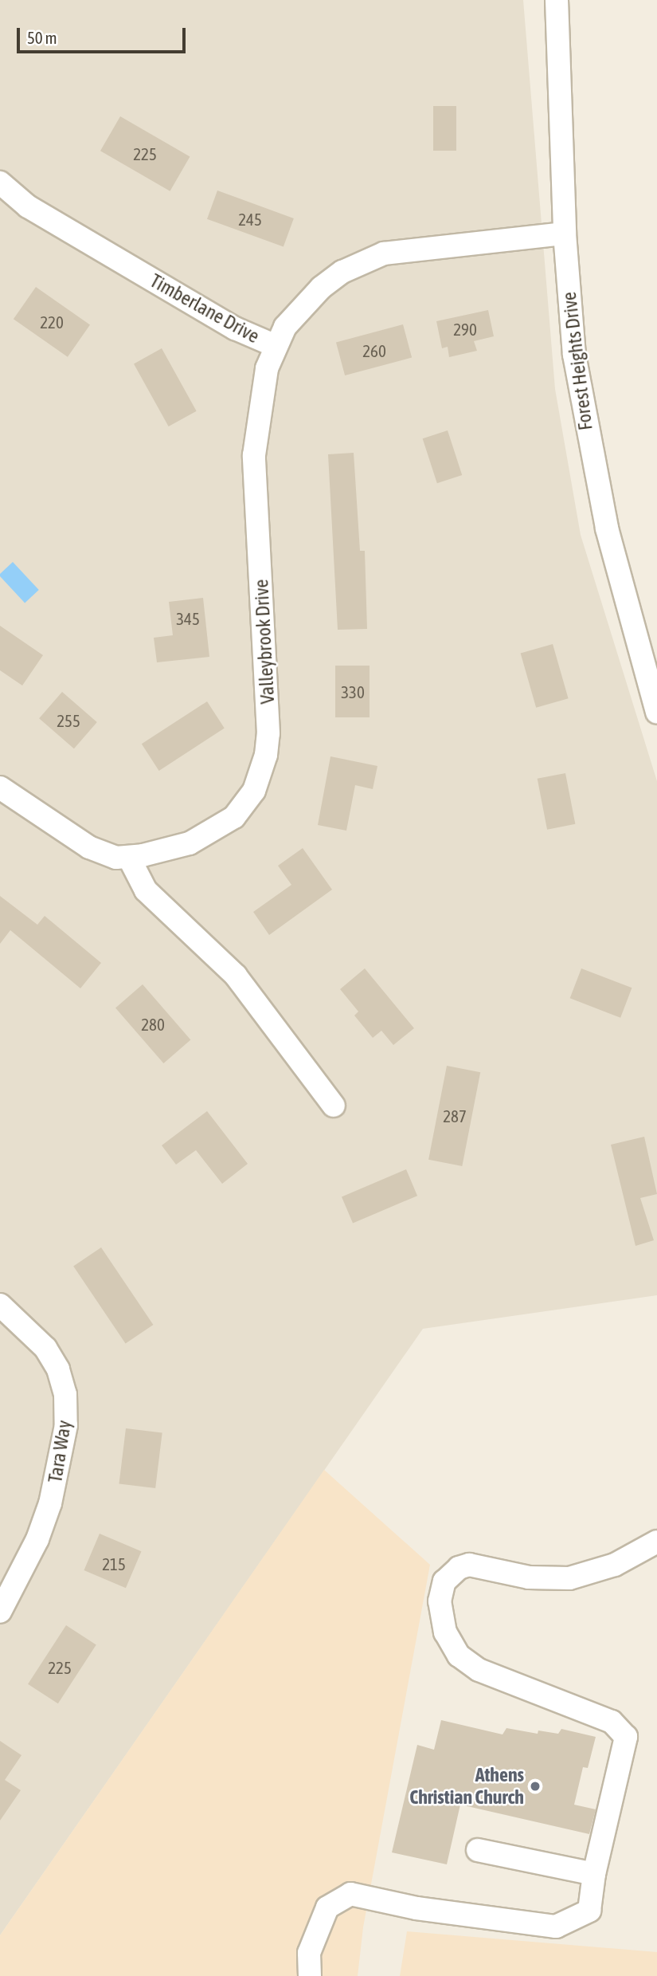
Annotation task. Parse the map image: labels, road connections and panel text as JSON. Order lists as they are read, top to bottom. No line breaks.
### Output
{"streets":{"street":["Timberlane Drive","Forest Heights Drive","Valleybrook Drive","Tara Way"]},"crossings":[["Timberlane Drive","Forest Heights Drive"],["Timberlane Drive","Valleybrook Drive"]],"places":["Athens Christian Church"],"house_numbers":["225","245","220","290","260","345","330","255","280","287","215","225"],"scale_bar":"50 m"}
